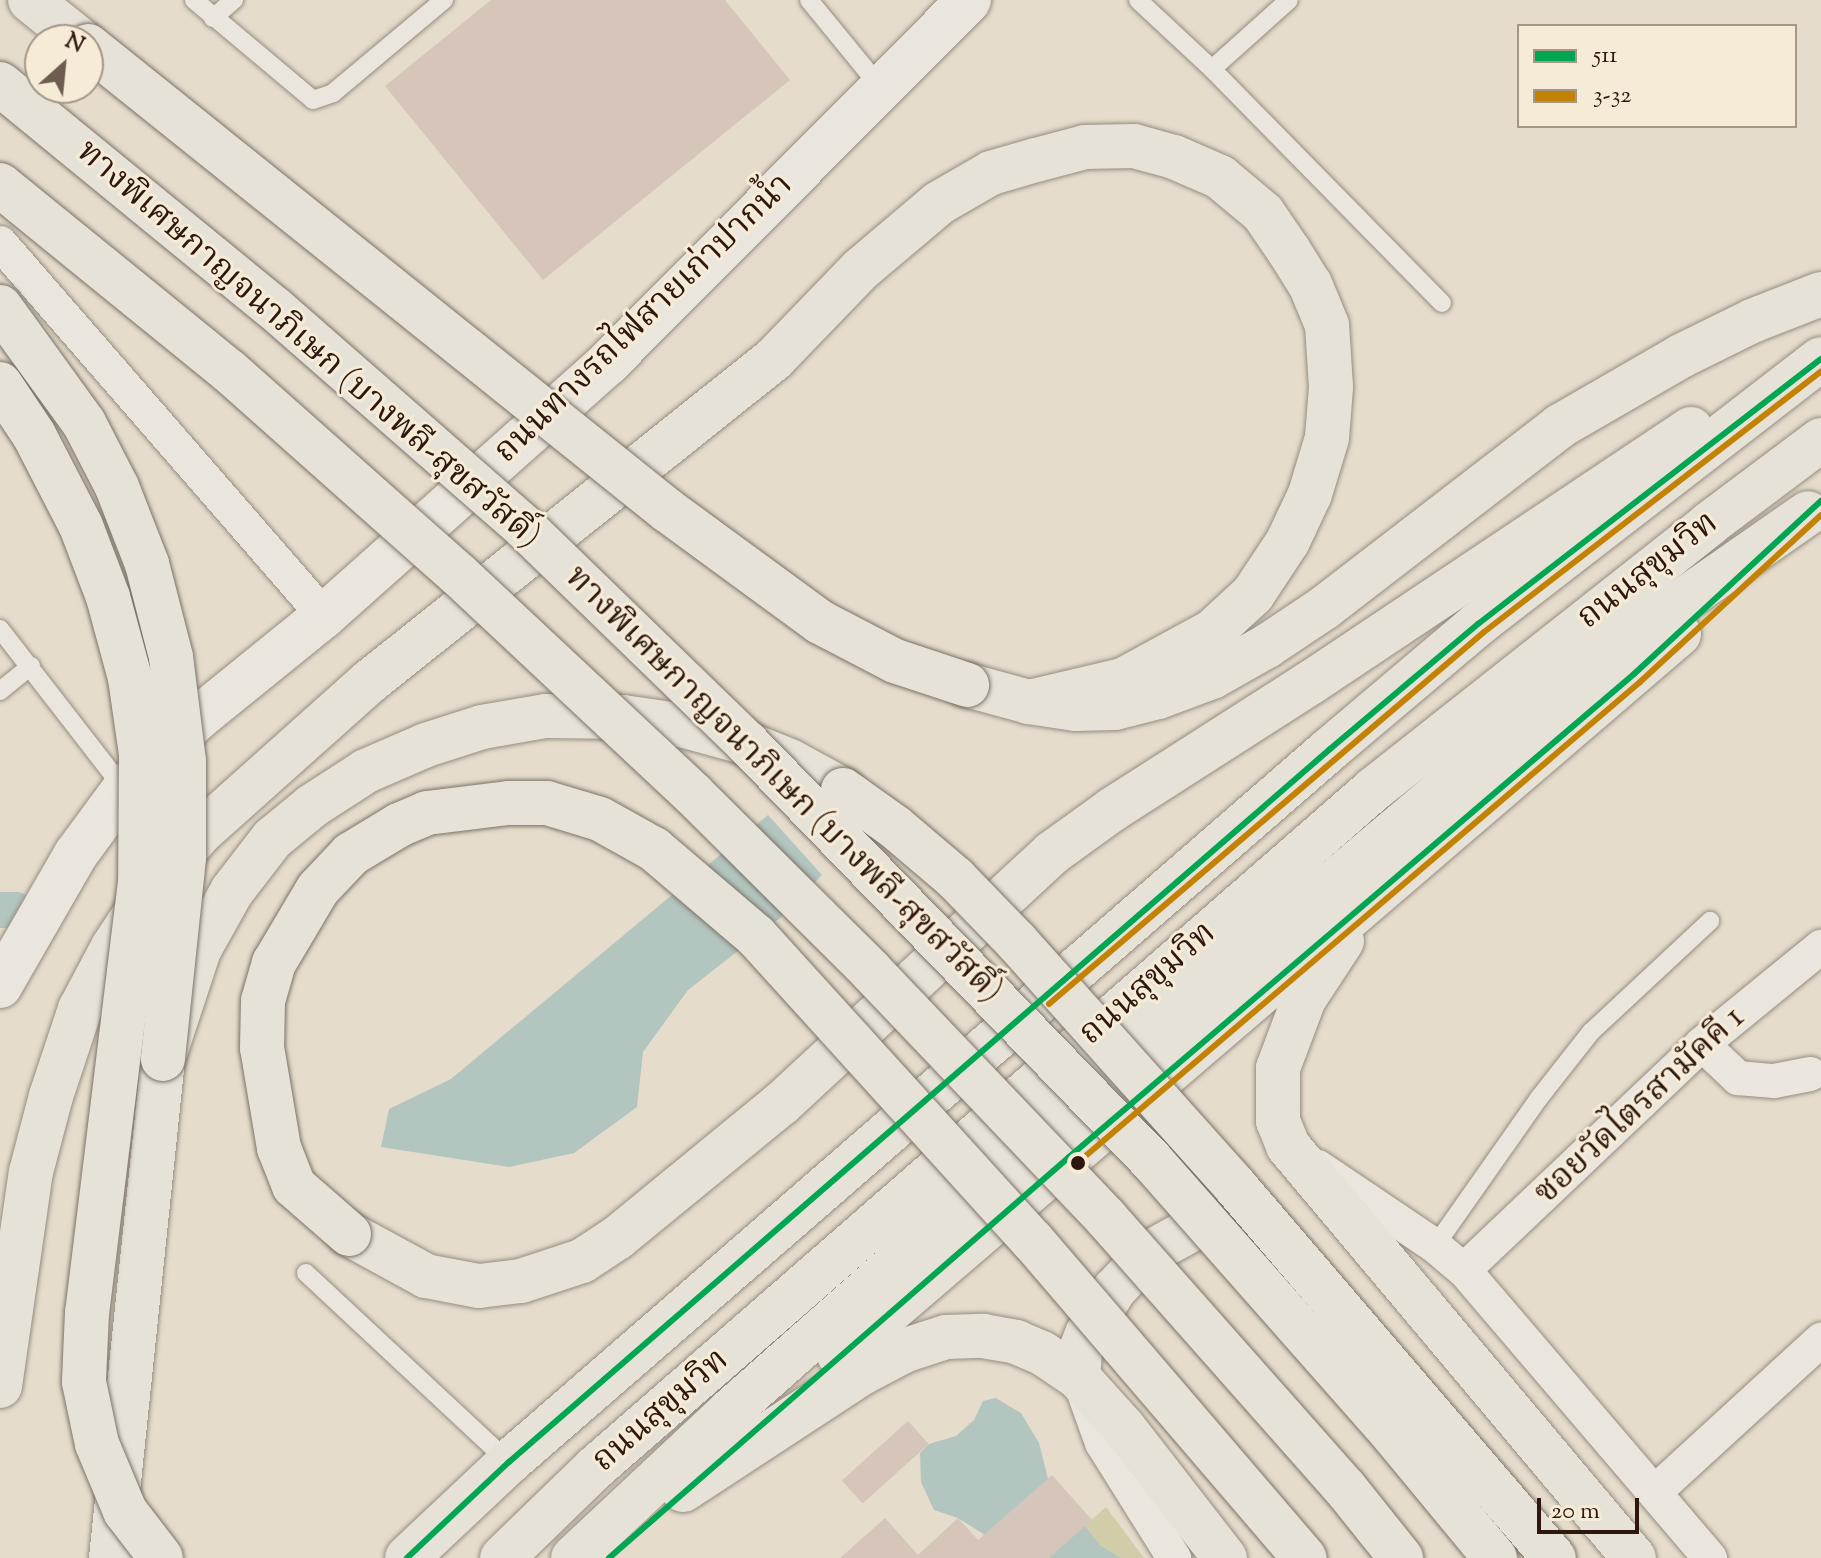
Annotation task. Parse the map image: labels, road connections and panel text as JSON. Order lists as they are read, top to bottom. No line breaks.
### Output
{"streets":{"highway":["ทางพิเศษกาญจนาภิเษก (บางพลี-สุขสวัสดิ์)","ถนนสุขุมวิท"],"main road":["ถนนทางรถไฟสายเก่าปากน้ำ"],"street":["ซอยวัดไตรสามัคคี 1"]},"lines":["transit line 511","transit line 3-32"],"legend":["511","3-32"],"scale_bar":"20 m","north":"top right"}
